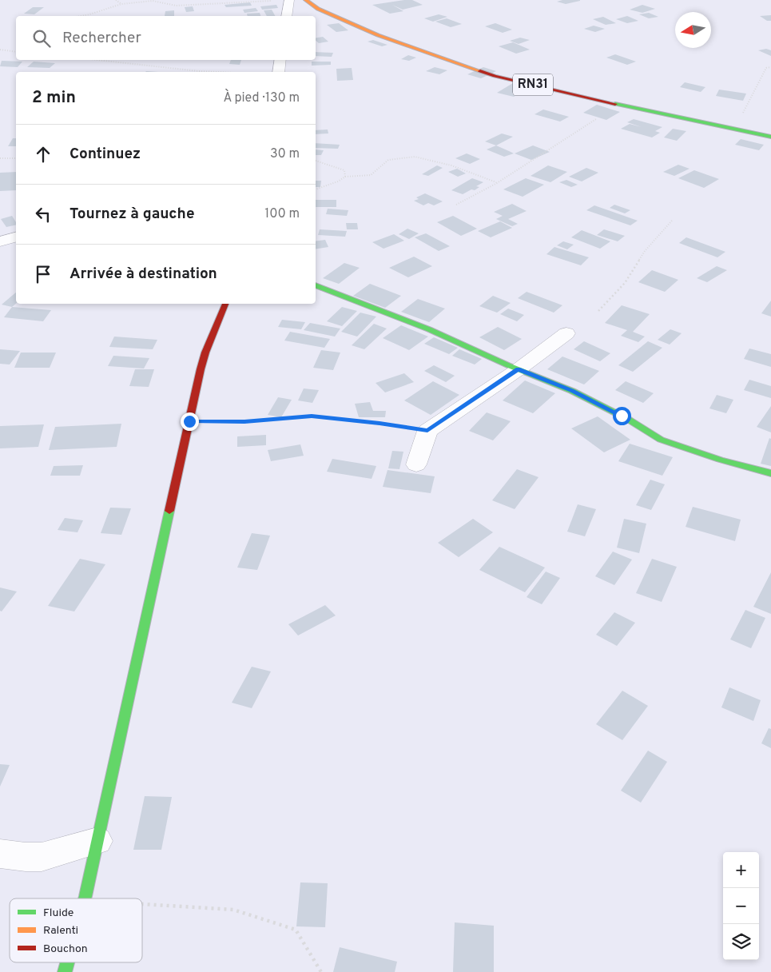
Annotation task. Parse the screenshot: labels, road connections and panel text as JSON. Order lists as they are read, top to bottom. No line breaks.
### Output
{"streets":{"street":["RN31"]},"legend":["Fluide","Ralenti","Bouchon"],"north":"left","page":{"search":"Rechercher","heading":["2 min","À pied · 130 m"],"list":[["Continuez","30 m"],["Tournez à gauche","100 m"],"Arrivée à destination"],"map_buttons":["+","−"]}}
